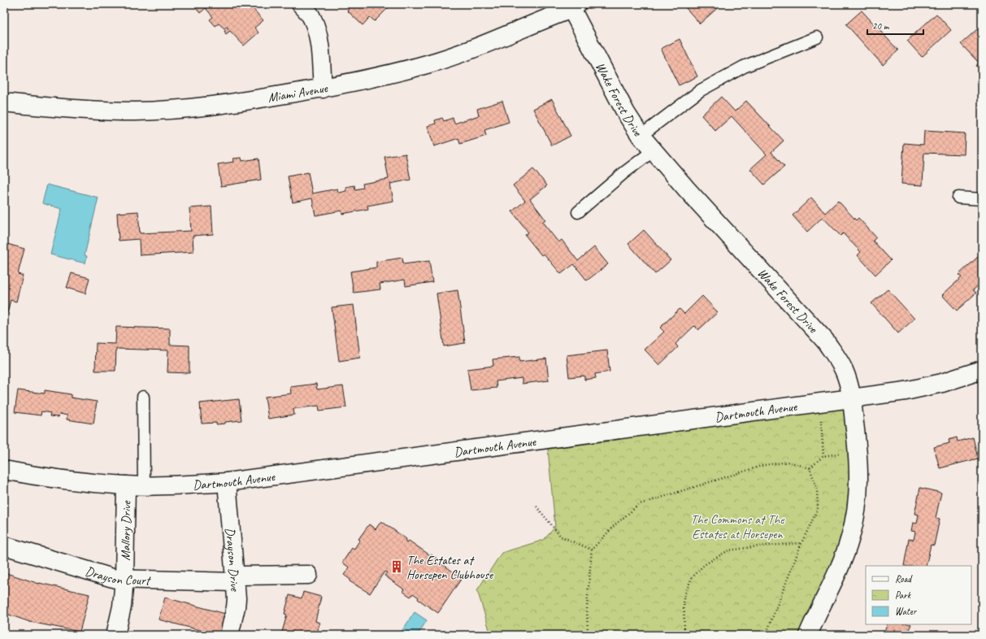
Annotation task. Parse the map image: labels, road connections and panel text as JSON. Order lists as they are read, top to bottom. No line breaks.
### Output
{"streets":{"street":["Miami Avenue","Wake Forest Drive","Dartmouth Avenue","Mallory Drive","Drayson Drive","Drayson Court"]},"crossings":[["Miami Avenue","Wake Forest Drive"],["Wake Forest Drive","Dartmouth Avenue"],["Dartmouth Avenue","Mallory Drive"],["Dartmouth Avenue","Drayson Drive"],["Mallory Drive","Drayson Court"],["Drayson Drive","Drayson Court"]],"parks":["The Commons at The Estates at Horsepen"],"places":{"building":["The Estates at Horsepen Clubhouse"]},"legend":["Road","Park","Water"],"scale_bar":"20 m"}
